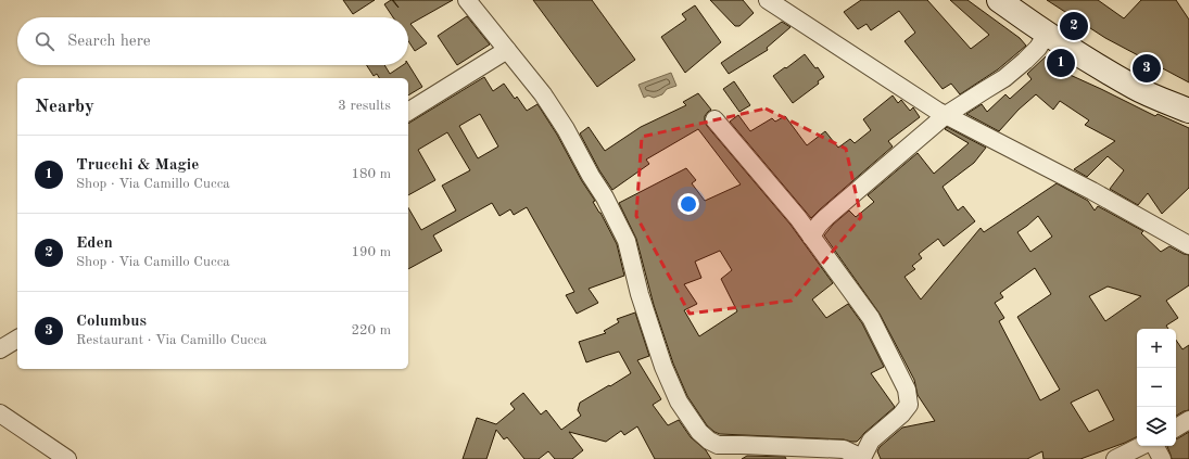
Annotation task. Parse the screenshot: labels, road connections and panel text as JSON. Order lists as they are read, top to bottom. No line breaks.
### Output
{"page":{"pins":["2","1","3"],"search":"Search here","heading":["Nearby","3 results"],"list":[{"mark":"1","name":"Trucchi & Magie","note":"Shop · Via Camillo Cucca","value":"180 m"},{"mark":"2","name":"Eden","note":"Shop · Via Camillo Cucca","value":"190 m"},{"mark":"3","name":"Columbus","note":"Restaurant · Via Camillo Cucca","value":"220 m"}],"map_buttons":["+","−"]}}
